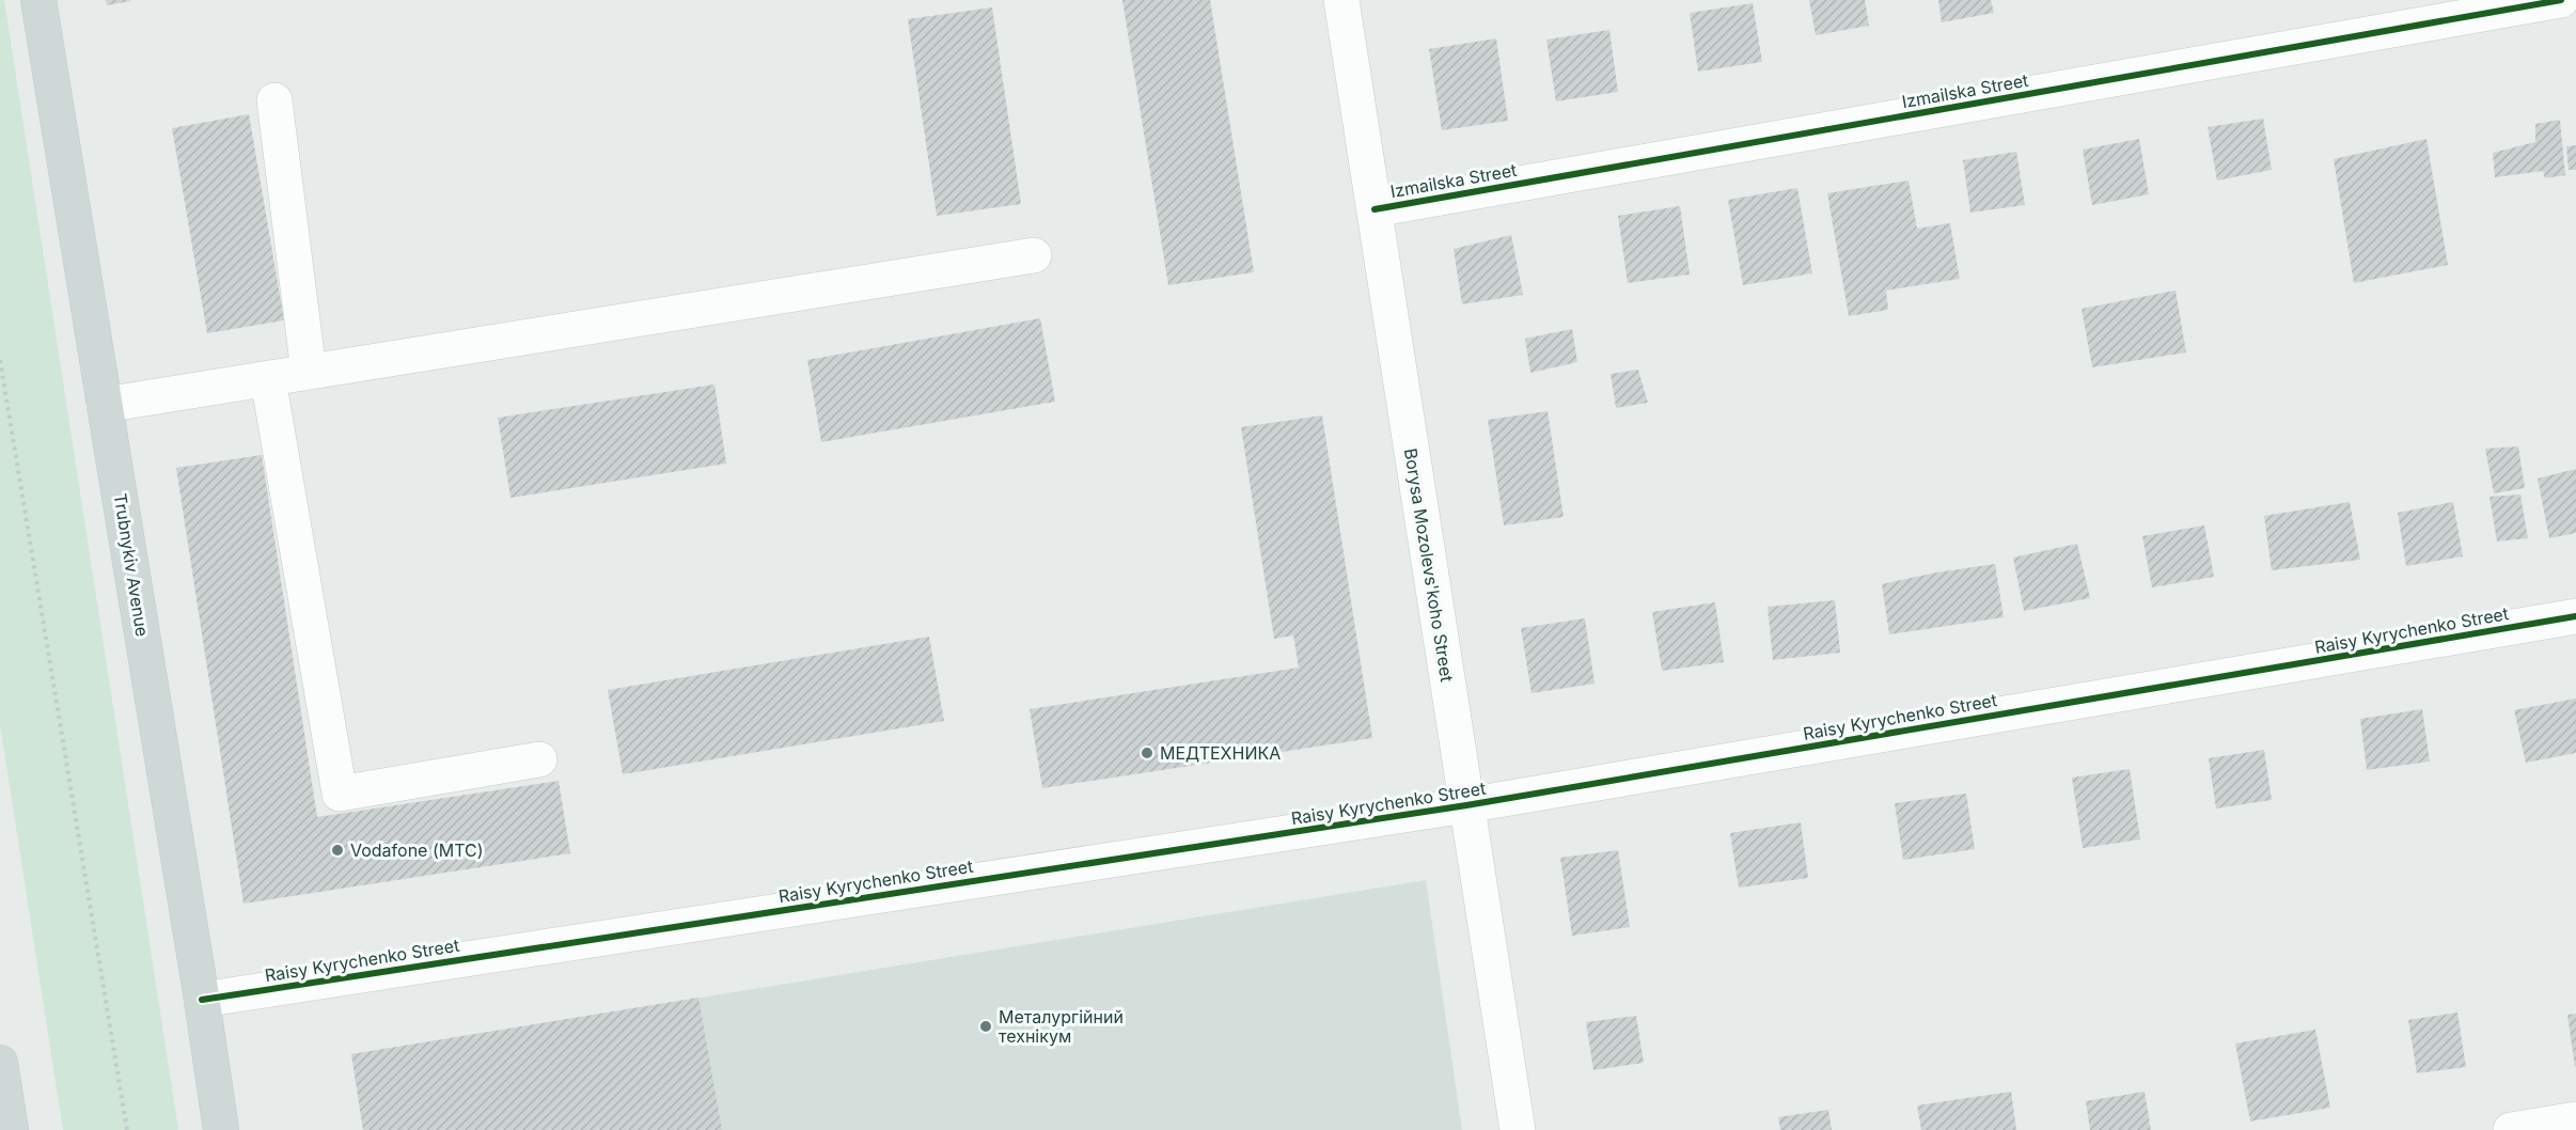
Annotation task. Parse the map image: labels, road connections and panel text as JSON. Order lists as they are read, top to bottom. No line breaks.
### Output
{"streets":{"main road":["Trubnykiv Avenue"],"street":["Izmailska Street","Borysa Mozolevs'koho Street","Raisy Kyrychenko Street"]},"crossings":[["Izmailska Street","Borysa Mozolevs'koho Street"],["Trubnykiv Avenue","Raisy Kyrychenko Street"],["Borysa Mozolevs'koho Street","Raisy Kyrychenko Street"]],"places":["МЕДТЕХНИКА","Vodafone (МТС)","Металургійний технікум"]}
